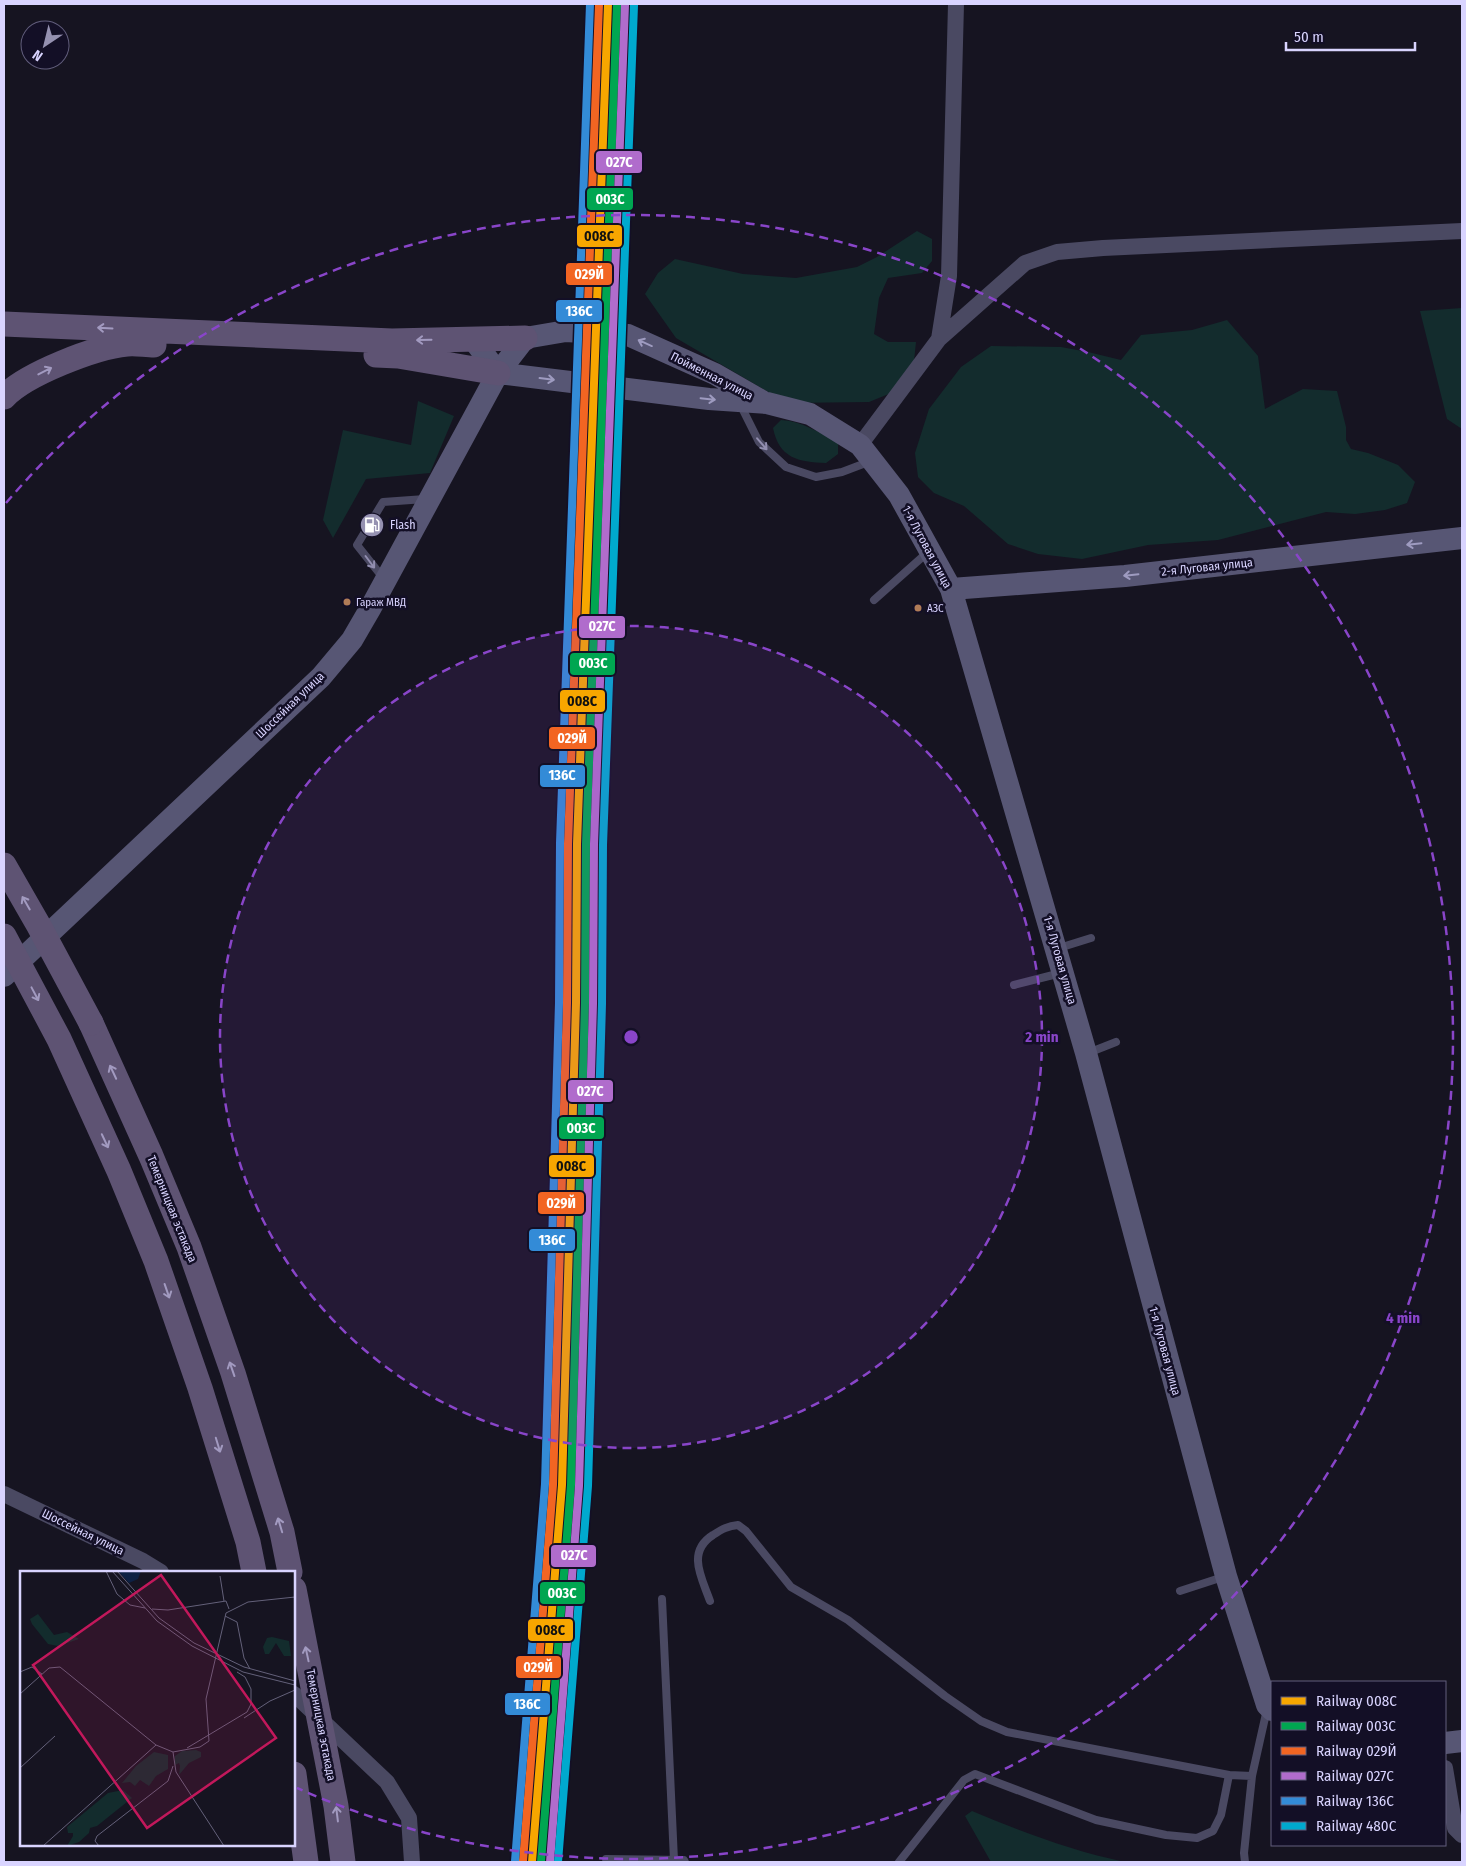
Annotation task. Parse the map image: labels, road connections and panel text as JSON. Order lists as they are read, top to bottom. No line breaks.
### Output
{"streets":{"main road":["Пойменная улица","1-я Луговая улица","2-я Луговая улица","Шоссейная улица","Темерницкая эстакада"]},"crossings":[["Пойменная улица","1-я Луговая улица"],["Пойменная улица","Шоссейная улица"],["1-я Луговая улица","2-я Луговая улица"]],"one_way":["2-я Луговая улица"],"places":{"fuel station":["Flash"],"other":["Гараж МВД","АЗС"]},"lines":["rail line 008С","rail line 003С","rail line 029Й","rail line 136С","rail line 027С","rail line 480С"],"legend":["Railway 008С","Railway 003С","Railway 029Й","Railway 027С","Railway 136С","Railway 480С"],"scale_bar":"50 m","north":"bottom left","rings":["2 min","4 min"]}
